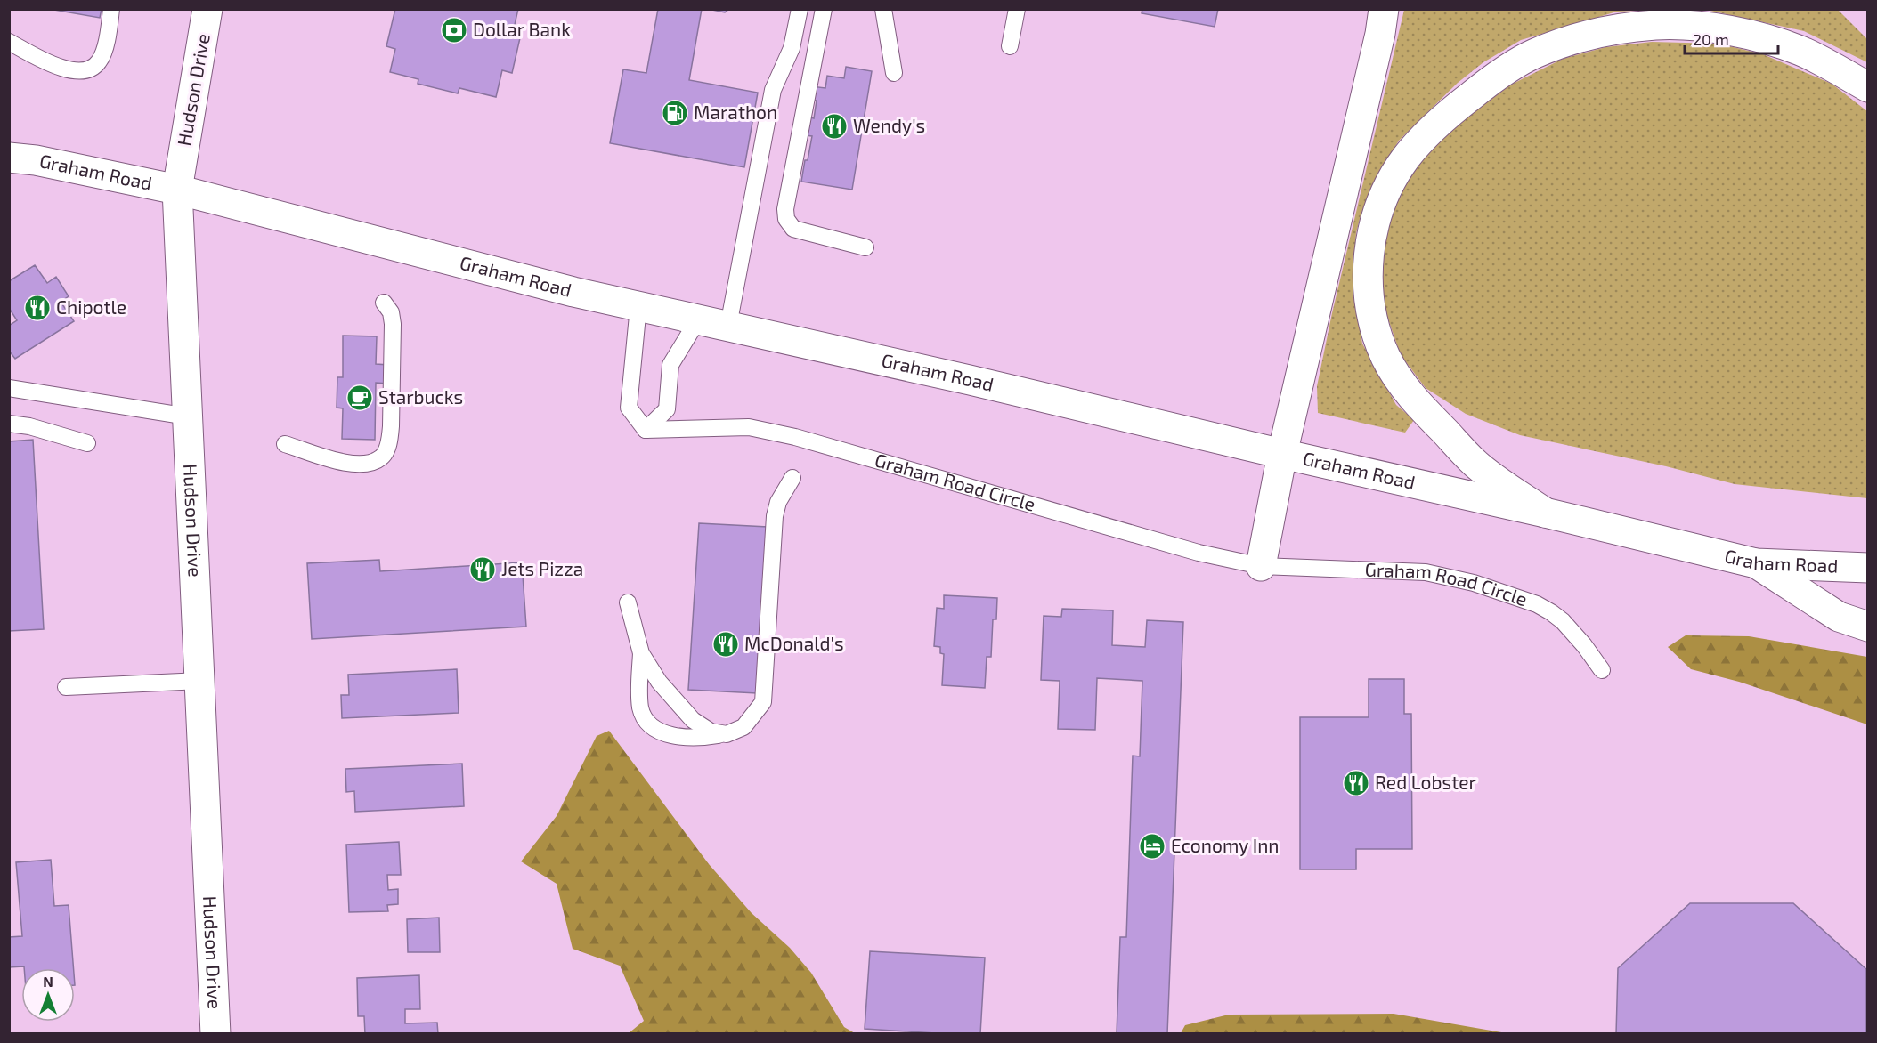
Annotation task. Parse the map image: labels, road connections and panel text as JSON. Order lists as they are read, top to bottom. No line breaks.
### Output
{"streets":{"main road":["Hudson Drive","Graham Road"],"lane":["Graham Road Circle"]},"crossings":[["Hudson Drive","Graham Road"]],"places":{"bank":["Dollar Bank"],"fuel station":["Marathon"],"restaurant":["Wendy's","Chipotle","Jets Pizza","McDonald's","Red Lobster"],"cafe":["Starbucks"],"hotel":["Economy Inn"]},"scale_bar":"20 m","north":"top"}
